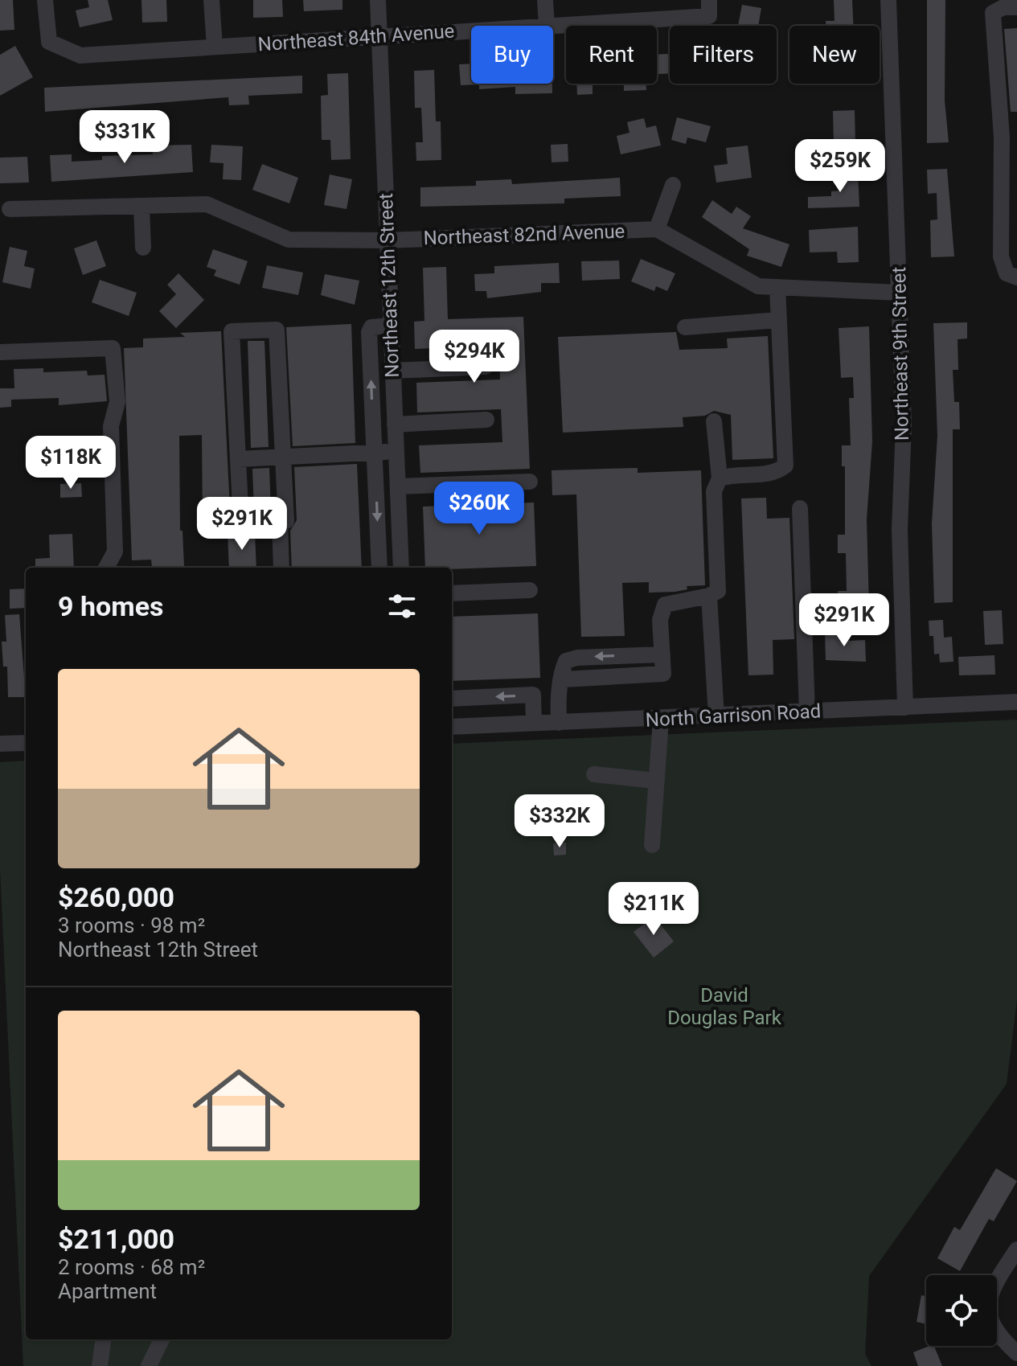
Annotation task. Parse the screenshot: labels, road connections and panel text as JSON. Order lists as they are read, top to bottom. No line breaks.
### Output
{"streets":{"street":["Northeast 84th Avenue","Northeast 82nd Avenue","Northeast 12th Street","Northeast 9th Street","North Garrison Road"]},"crossings":[["Northeast 84th Avenue","Northeast 12th Street"],["Northeast 82nd Avenue","Northeast 12th Street"],["Northeast 9th Street","North Garrison Road"]],"parks":["David Douglas Park"],"page":{"chip":["Buy","Rent","Filters","New"],"price":["$331K","$259K","$294K","$118K","$260K","$291K","$291K","$332K","$211K"],"heading":"9 homes","list":[{"name":"$260,000","note":"3 rooms · 98 m² · Northeast 12th Street"},{"name":"$211,000","note":"2 rooms · 68 m² · Apartment"}]}}
